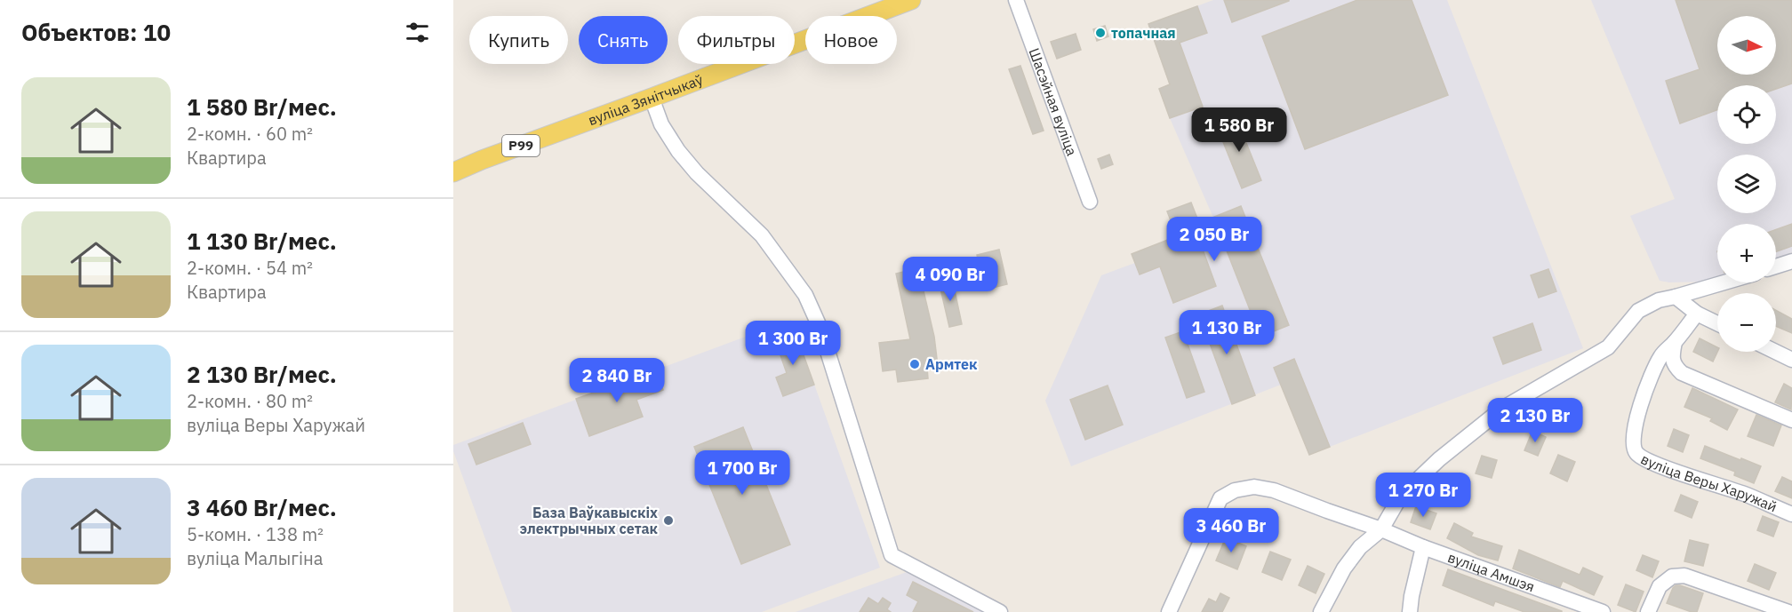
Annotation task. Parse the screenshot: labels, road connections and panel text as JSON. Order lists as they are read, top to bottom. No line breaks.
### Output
{"streets":{"main road":["вуліца Зянітчыкаў","Р99"],"street":["Шасэйная вуліца","вуліца Веры Харужай","вуліца Амшэя"]},"places":["топачная","Армтек","База Ваўкавыскіх электрычных сетак"],"north":"right","page":{"heading":"Объектов: 10","map_buttons":["+","−"],"chip":["Купить","Снять","Фильтры","Новое"],"list":[{"name":"1 580 Br/мес.","note":"2-комн. · 60 m² · Квартира"},{"name":"1 130 Br/мес.","note":"2-комн. · 54 m² · Квартира"},{"name":"2 130 Br/мес.","note":"2-комн. · 80 m² · вуліца Веры Харужай"},{"name":"3 460 Br/мес.","note":"5-комн. · 138 m² · вуліца Малыгіна"}],"price":["1 580 Br","2 050 Br","4 090 Br","1 130 Br","1 300 Br","2 840 Br","2 130 Br","1 700 Br","1 270 Br","3 460 Br"]}}
